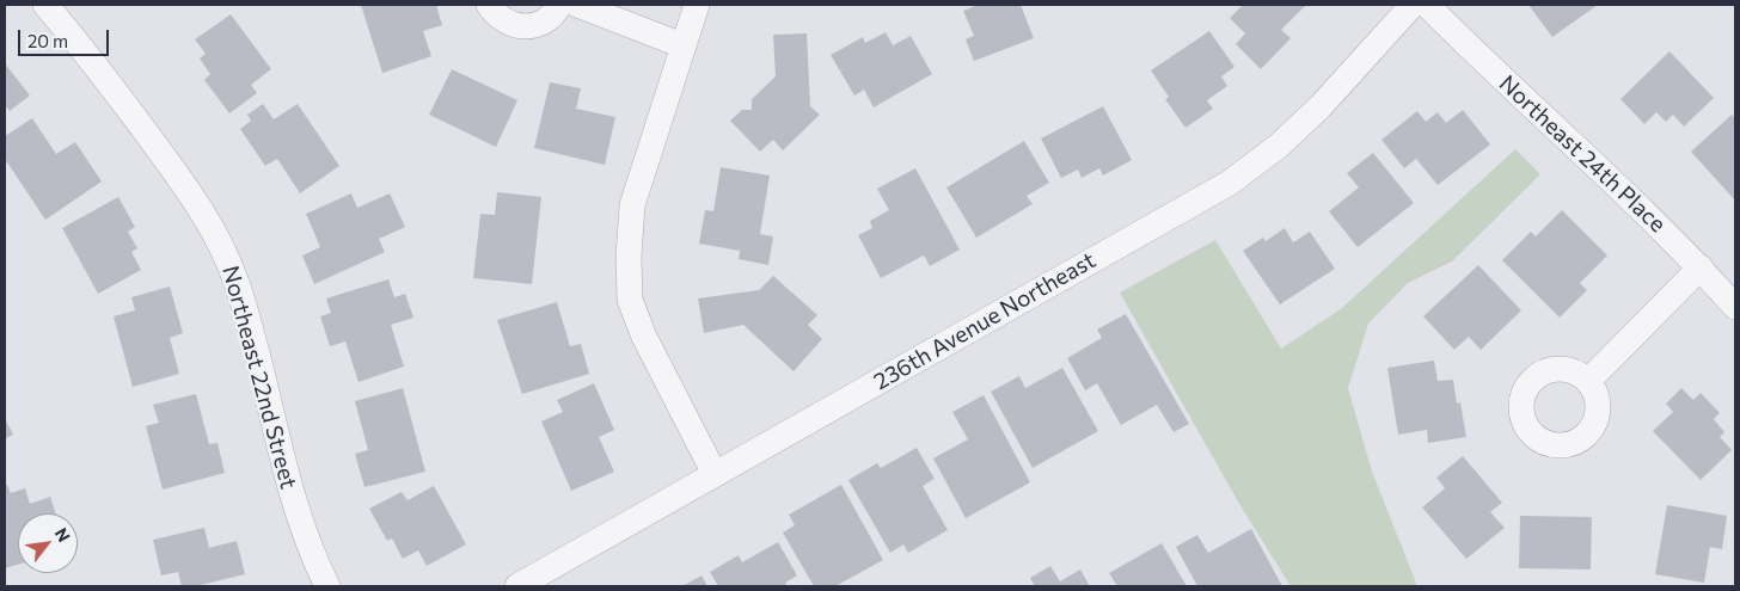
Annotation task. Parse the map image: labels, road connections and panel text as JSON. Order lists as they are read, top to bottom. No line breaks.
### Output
{"streets":{"street":["Northeast 24th Place","236th Avenue Northeast","Northeast 22nd Street"]},"scale_bar":"20 m","north":"top right"}
